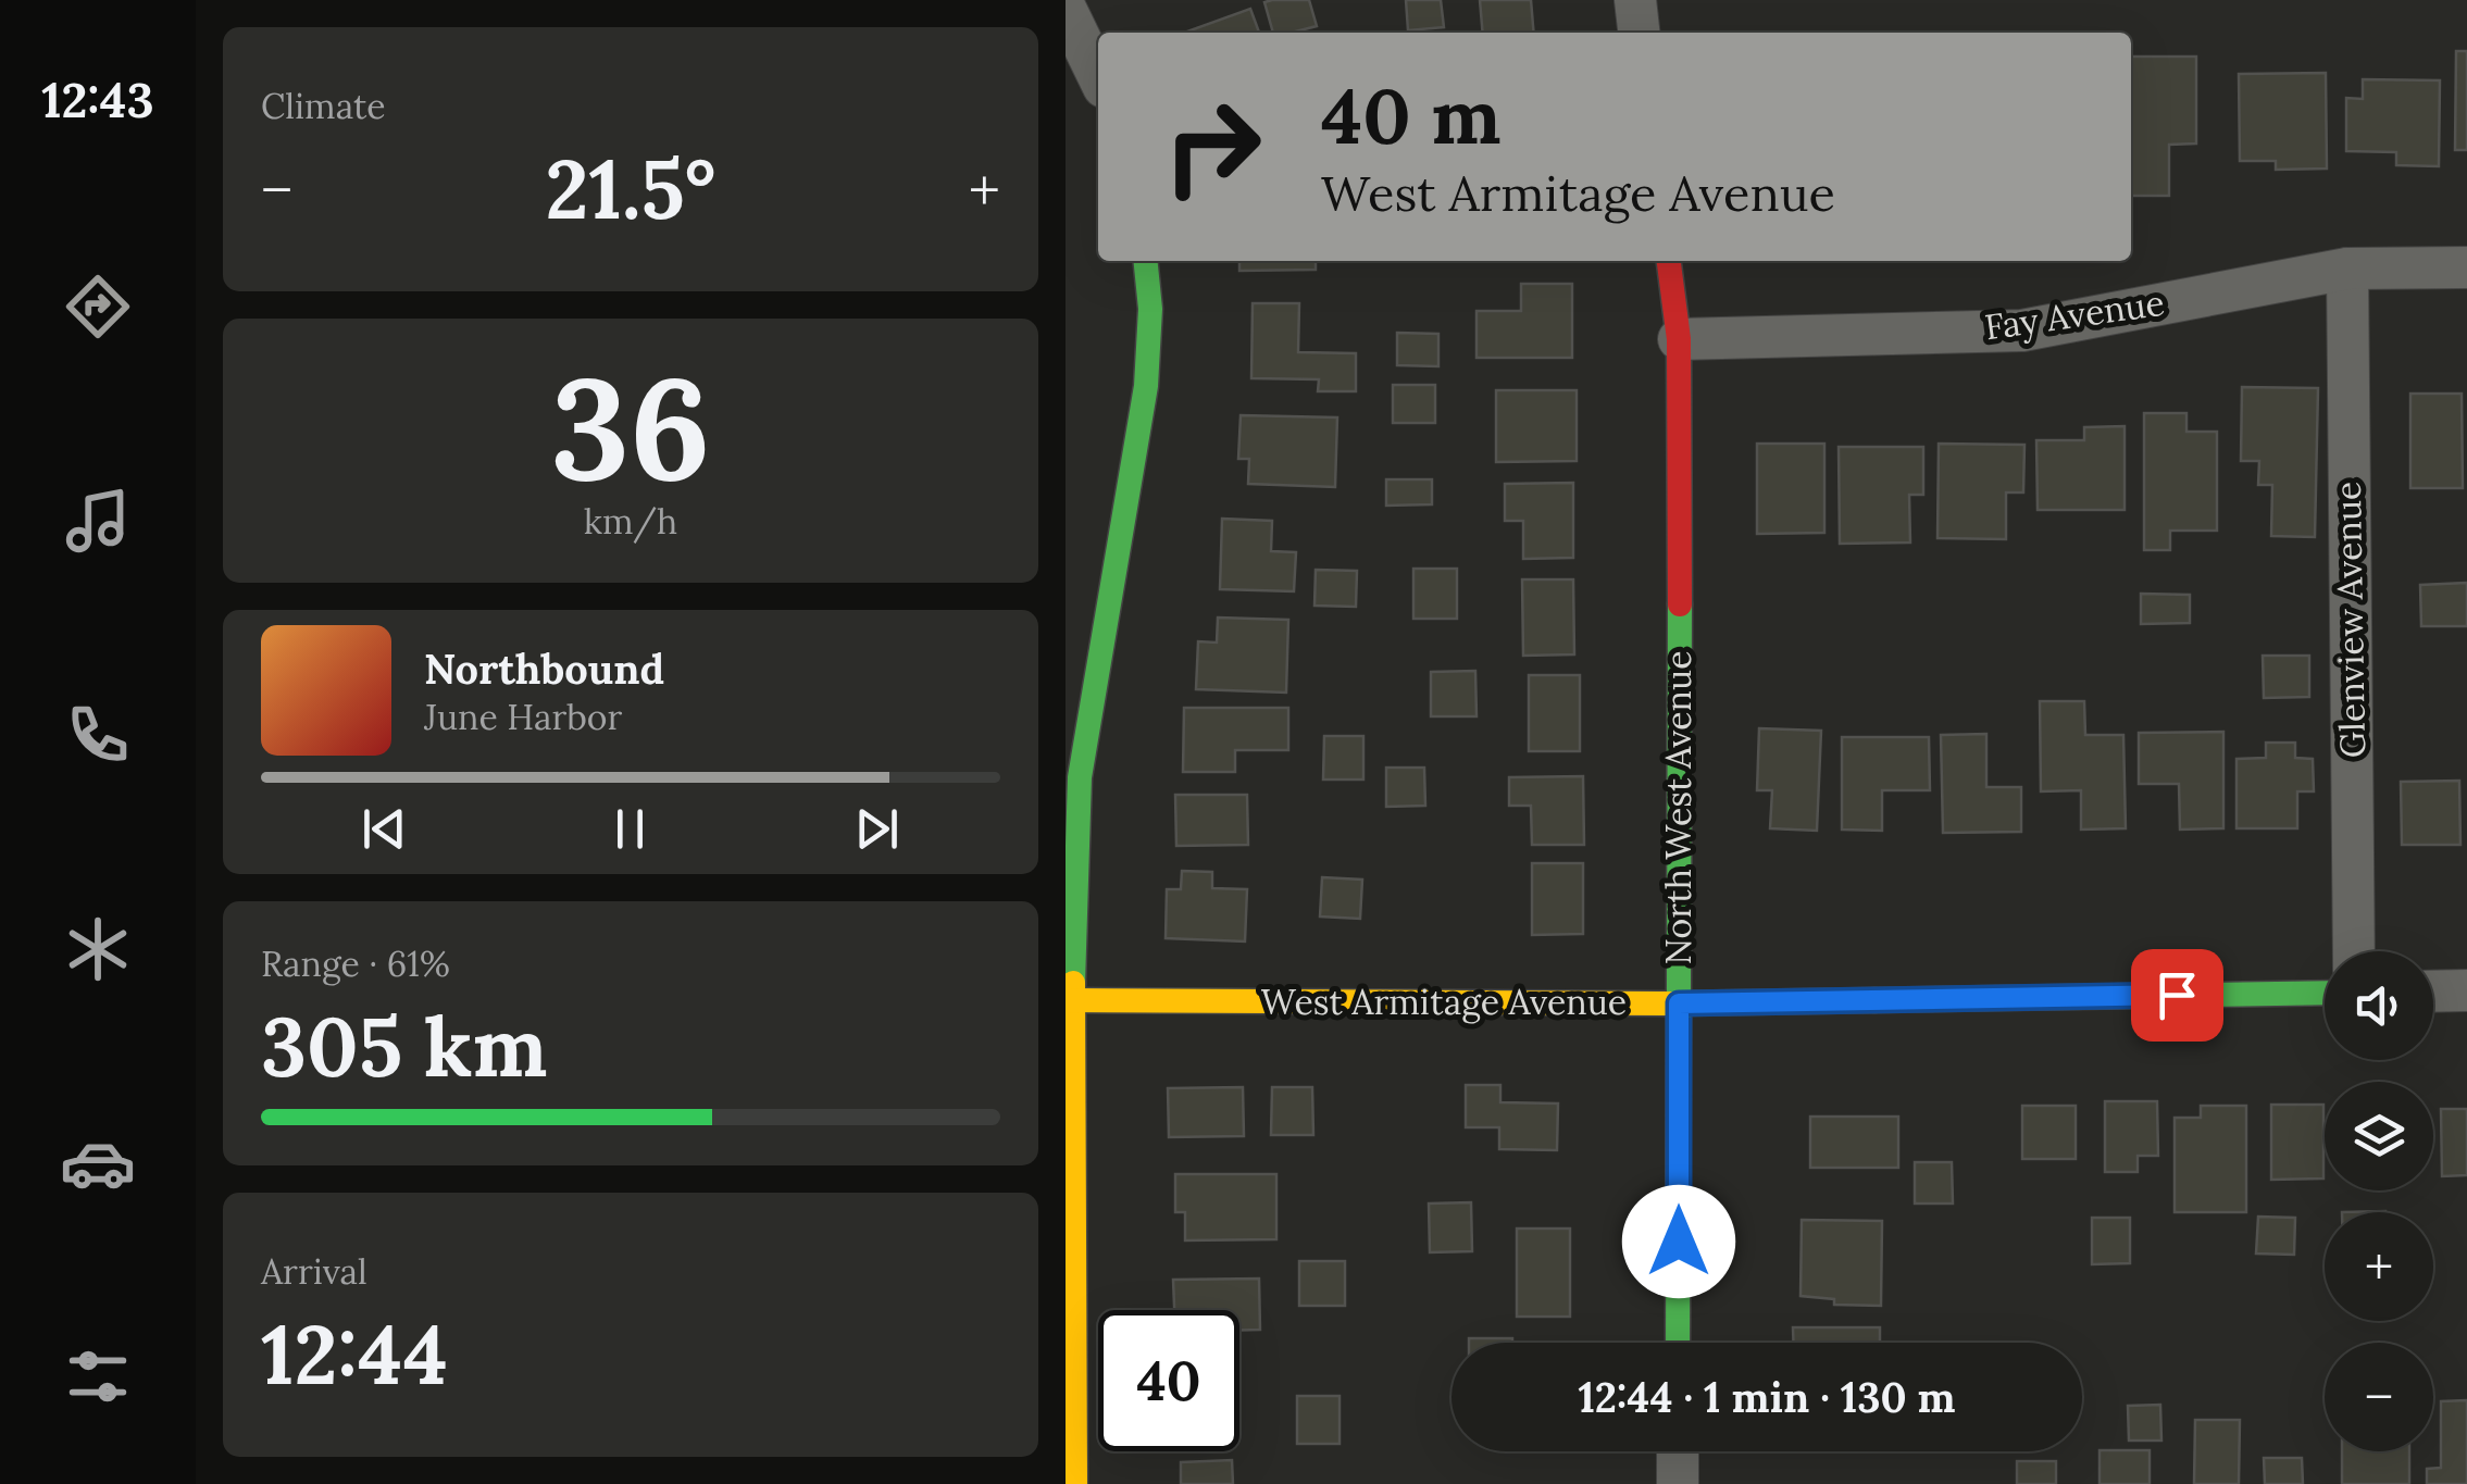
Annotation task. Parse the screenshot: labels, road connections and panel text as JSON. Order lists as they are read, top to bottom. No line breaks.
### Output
{"streets":{"street":["Fay Avenue","Glenview Avenue","North West Avenue","West Armitage Avenue"]},"crossings":[["Fay Avenue","Glenview Avenue"],["Fay Avenue","North West Avenue"],["North West Avenue","West Armitage Avenue"]],"page":{"tabs":"12:43","tile":["Climate",["36","km/h"],["Range · 61%","305 km"],["Arrival","12:44"]],"turn":["40 m","West Armitage Avenue"],"heat":["−","21.5°","+"],"song":["Northbound","June Harbor"],"map_buttons":["+","−"],"limit":"40","trip":"12:44 · 1 min · 130 m"}}
